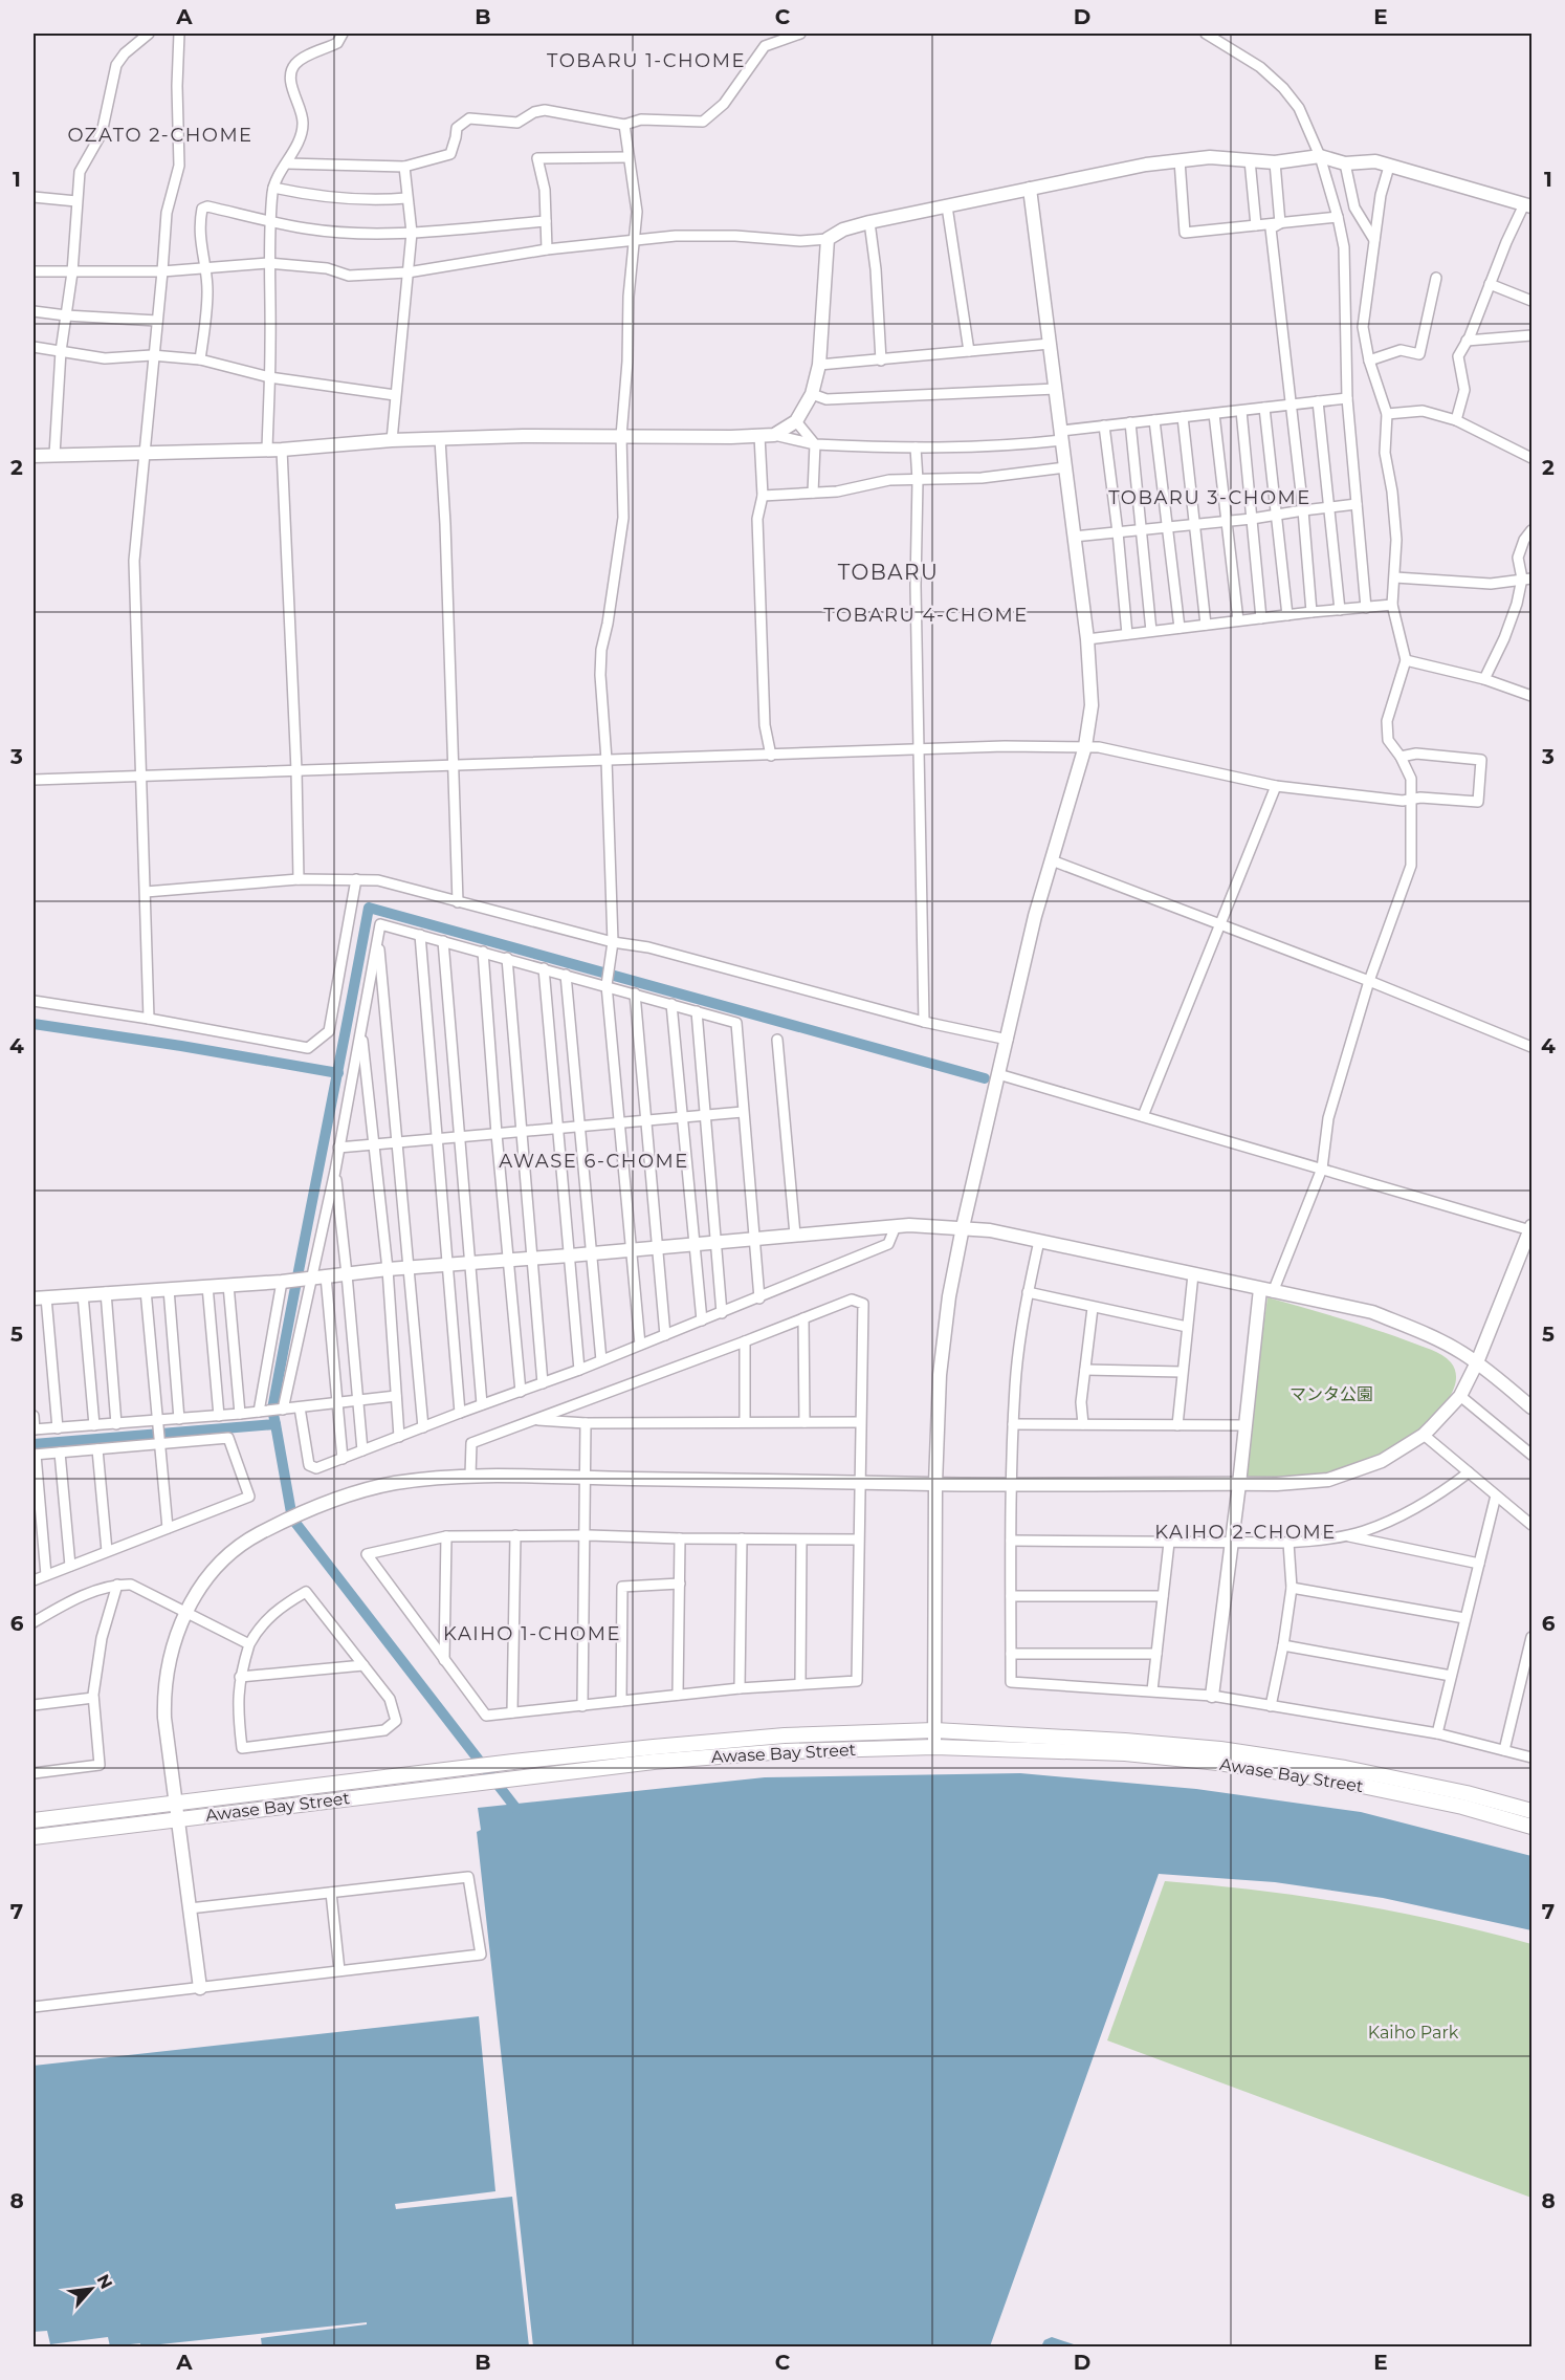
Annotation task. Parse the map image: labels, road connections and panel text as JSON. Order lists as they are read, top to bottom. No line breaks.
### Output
{"streets":{"main road":["Awase Bay Street"]},"districts":["TOBARU 1-CHOME","OZATO 2-CHOME","TOBARU 3-CHOME","TOBARU","TOBARU 4-CHOME","AWASE 6-CHOME","KAIHO 2-CHOME","KAIHO 1-CHOME"],"parks":["マンタ公園","Kaiho Park"],"north":"top right","grid":{"columns":["A","B","C","D","E"],"rows":["1","2","3","4","5","6","7","8"]}}
